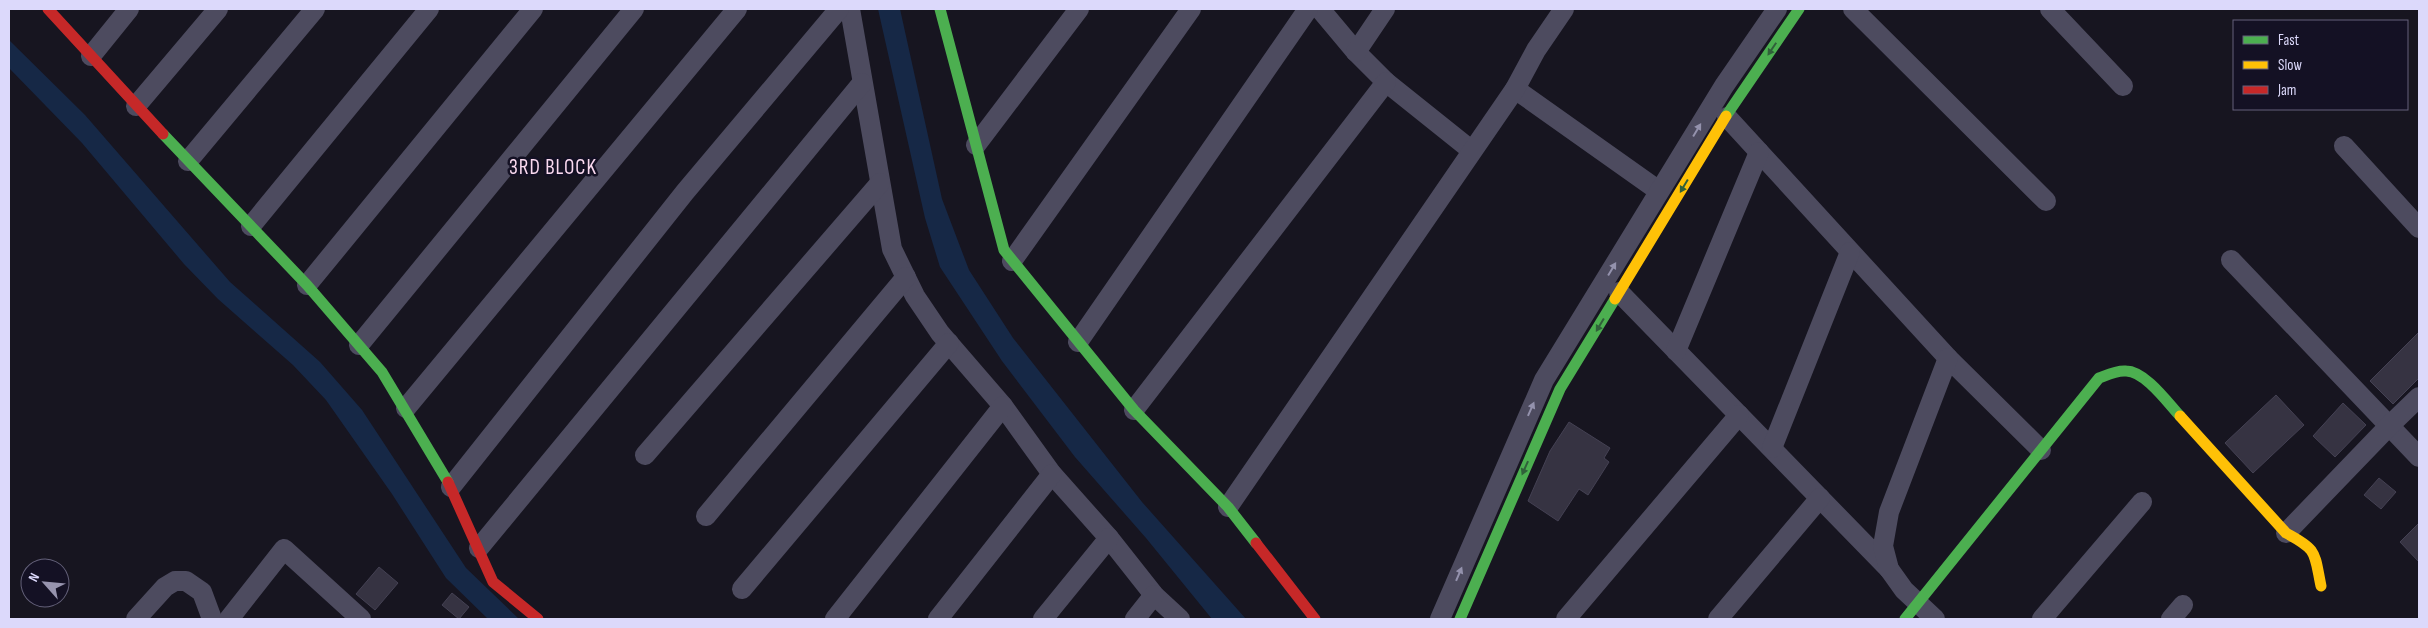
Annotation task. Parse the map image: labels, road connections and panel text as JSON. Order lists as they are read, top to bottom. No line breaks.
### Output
{"districts":["3RD BLOCK"],"legend":["Fast","Slow","Jam"],"north":"top left"}
